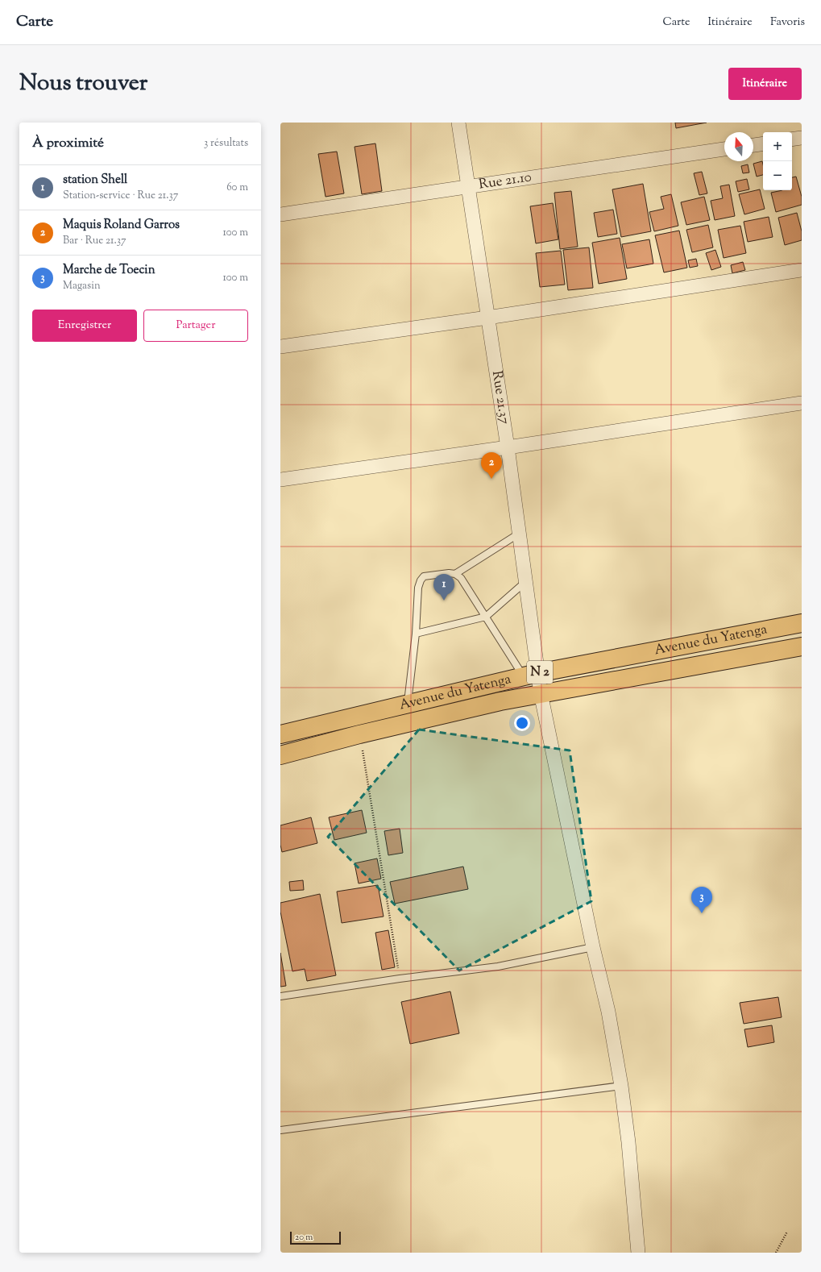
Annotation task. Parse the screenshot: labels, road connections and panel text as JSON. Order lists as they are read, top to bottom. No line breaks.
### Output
{"streets":{"main road":["Avenue du Yatenga","N 2"],"street":["Rue 21.10","Rue 21.37"]},"crossings":[["Rue 21.10","Rue 21.37"],["Rue 21.37","Avenue du Yatenga"]],"scale_bar":"20 m","north":"top","page":{"header":"Carte","nav":["Carte","Itinéraire","Favoris"],"title":"Nous trouver","buttons":["Itinéraire",["Enregistrer","Partager"]],"heading":["À proximité","3 résultats"],"map_buttons":["+","−"],"list":[{"mark":"1","name":"station Shell","note":"Station-service · Rue 21.37","value":"60 m"},{"mark":"2","name":"Maquis Roland Garros","note":"Bar · Rue 21.37","value":"100 m"},{"mark":"3","name":"Marche de Toecin","note":"Magasin","value":"100 m"}],"pins":["2","1","3"],"scale":"20 m"}}
